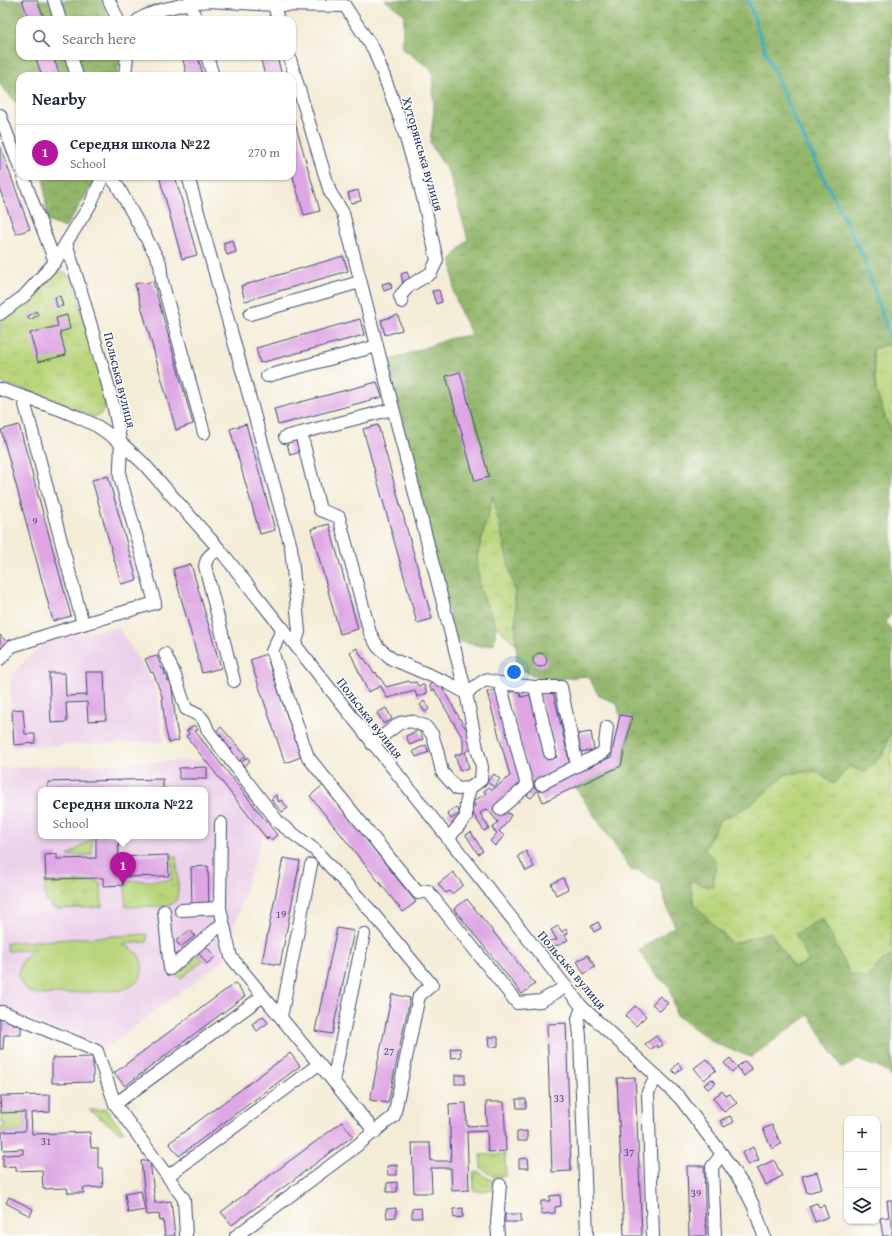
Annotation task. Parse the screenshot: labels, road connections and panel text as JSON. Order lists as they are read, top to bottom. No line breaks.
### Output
{"streets":{"street":["Хуторянська вулиця","Польська вулиця"]},"house_numbers":["9","19","27","33","31","37","39"],"page":{"search":"Search here","heading":"Nearby","list":[{"mark":"1","name":"Середня школа №22","note":"School","value":"270 m"}],"popup":["Середня школа №22","School"],"pins":"1","map_buttons":["+","−"]}}
